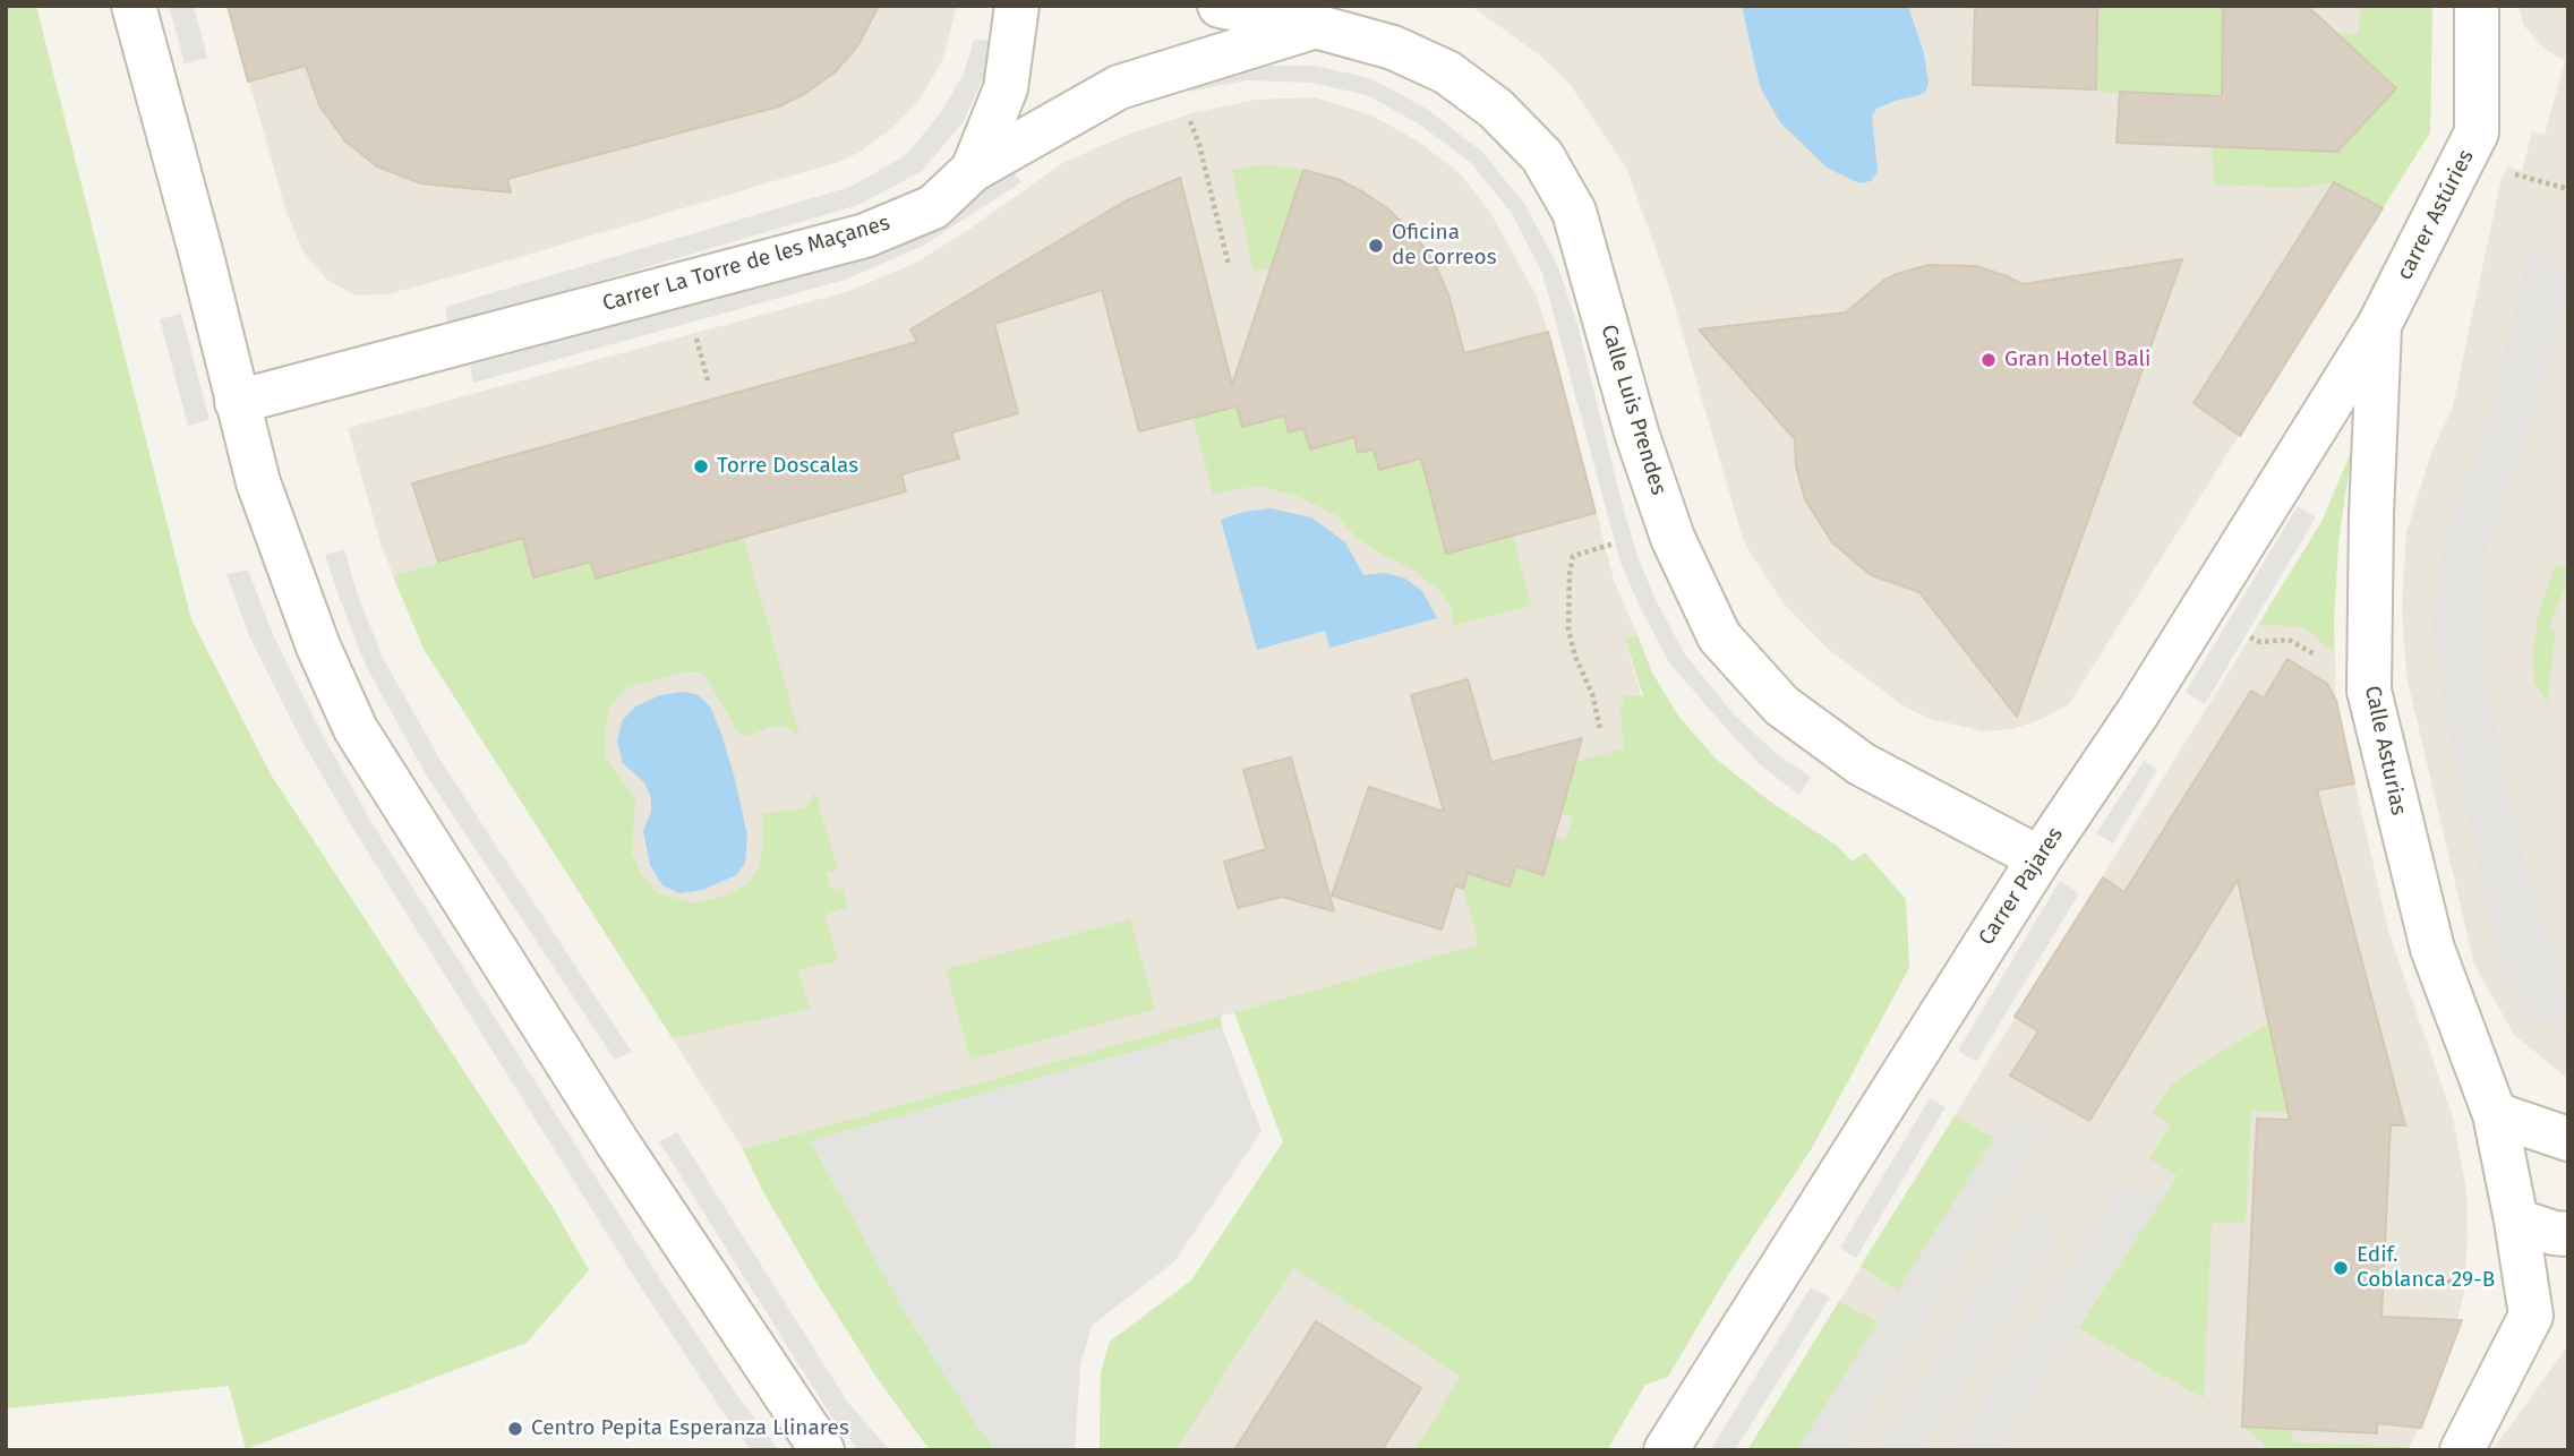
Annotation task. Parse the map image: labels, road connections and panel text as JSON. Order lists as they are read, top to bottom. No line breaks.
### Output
{"streets":{"street":["carrer Astúries","Carrer La Torre de les Maçanes","Calle Luis Prendes","Calle Asturias","Carrer Pajares"]},"crossings":[["carrer Astúries","Calle Asturias"],["carrer Astúries","Carrer Pajares"],["Carrer La Torre de les Maçanes","Calle Luis Prendes"],["Calle Luis Prendes","Carrer Pajares"],["Calle Asturias","Carrer Pajares"]],"places":["Oficina de Correos","Gran Hotel Bali","Torre Doscalas","Edif. Coblanca 29-B","Centro Pepita Esperanza Llinares"]}
